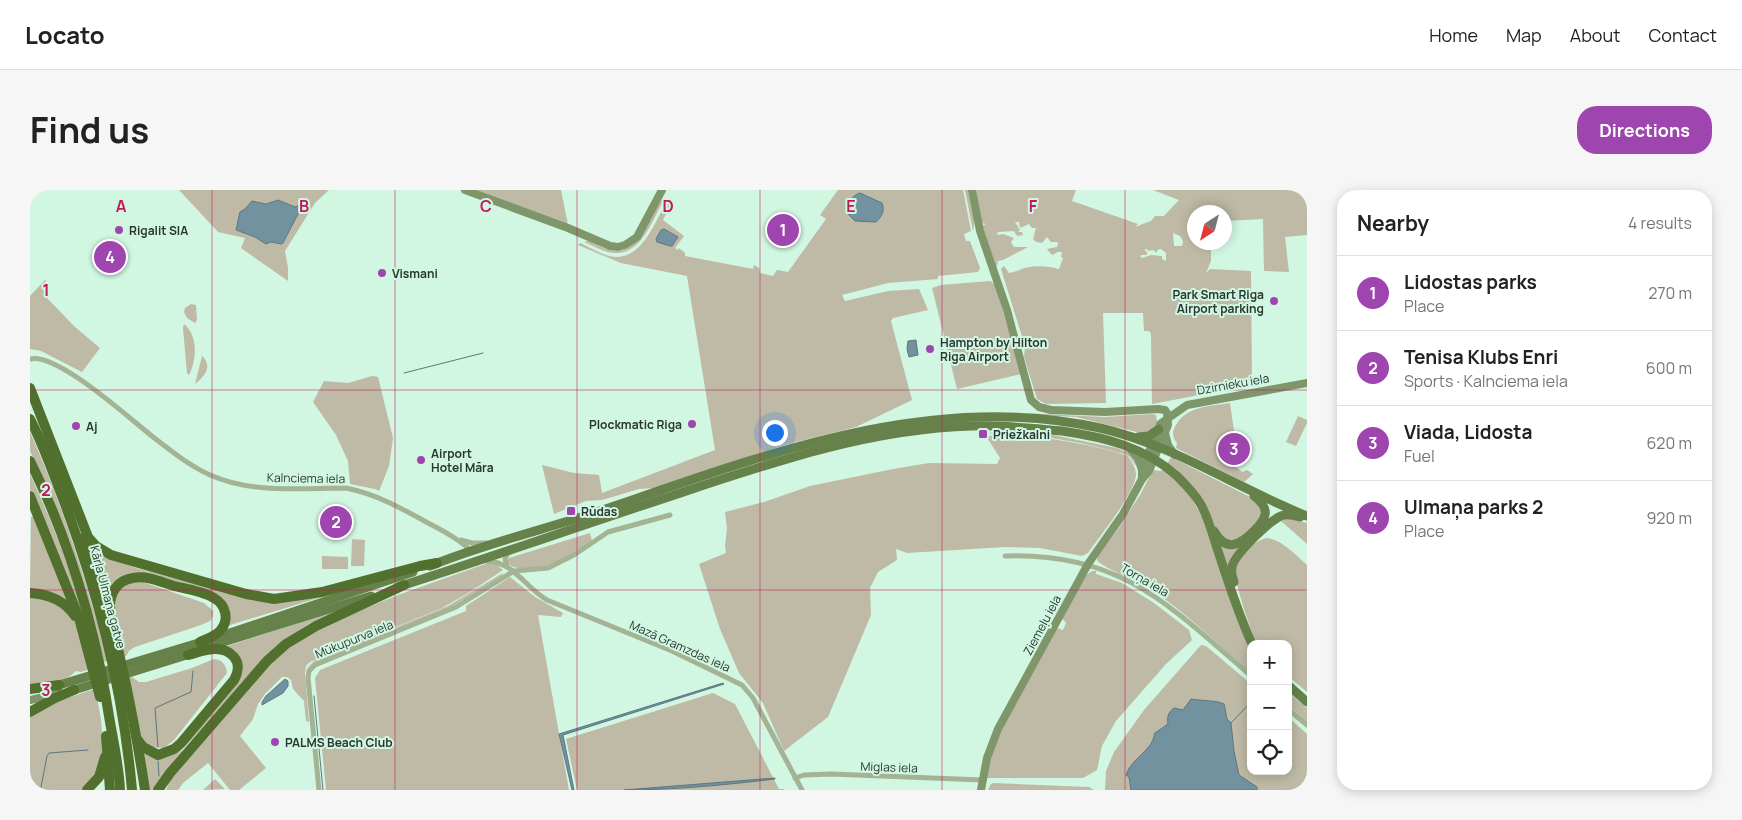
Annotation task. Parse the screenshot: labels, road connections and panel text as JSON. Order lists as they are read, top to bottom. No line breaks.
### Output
{"streets":{"highway":["Kārļa Ulmaņa gatve"],"street":["Dzirnieku iela","Kalnciema iela","Torņa iela","Ziemeļu iela","Mūkupurva iela","Mazā Gramzdas iela","Miglas iela"]},"crossings":[["Dzirnieku iela","Ziemeļu iela"],["Torņa iela","Ziemeļu iela"],["Ziemeļu iela","Miglas iela"],["Mūkupurva iela","Mazā Gramzdas iela"],["Mazā Gramzdas iela","Miglas iela"]],"places":{"other":["Rigalit SIA","Vismani","Park Smart Riga Airport parking","Hampton by Hilton Riga Airport","Plockmatic Riga","Aj","Airport Hotel Māra","PALMS Beach Club"],"transit":["Priežkalni","Rūdas"]},"north":"bottom left","page":{"header":"Locato","nav":["Home","Map","About","Contact"],"title":"Find us","buttons":"Directions","heading":["Nearby","4 results"],"pins":["1","4","3","2"],"list":[{"mark":"1","name":"Lidostas parks","note":"Place","value":"270 m"},{"mark":"2","name":"Tenisa Klubs Enri","note":"Sports · Kalnciema iela","value":"600 m"},{"mark":"3","name":"Viada, Lidosta","note":"Fuel","value":"620 m"},{"mark":"4","name":"Ulmaņa parks 2","note":"Place","value":"920 m"}],"map_buttons":["+","−"]},"grid":{"columns":["A","B","C","D","E","F"],"rows":["1","2","3"]}}
